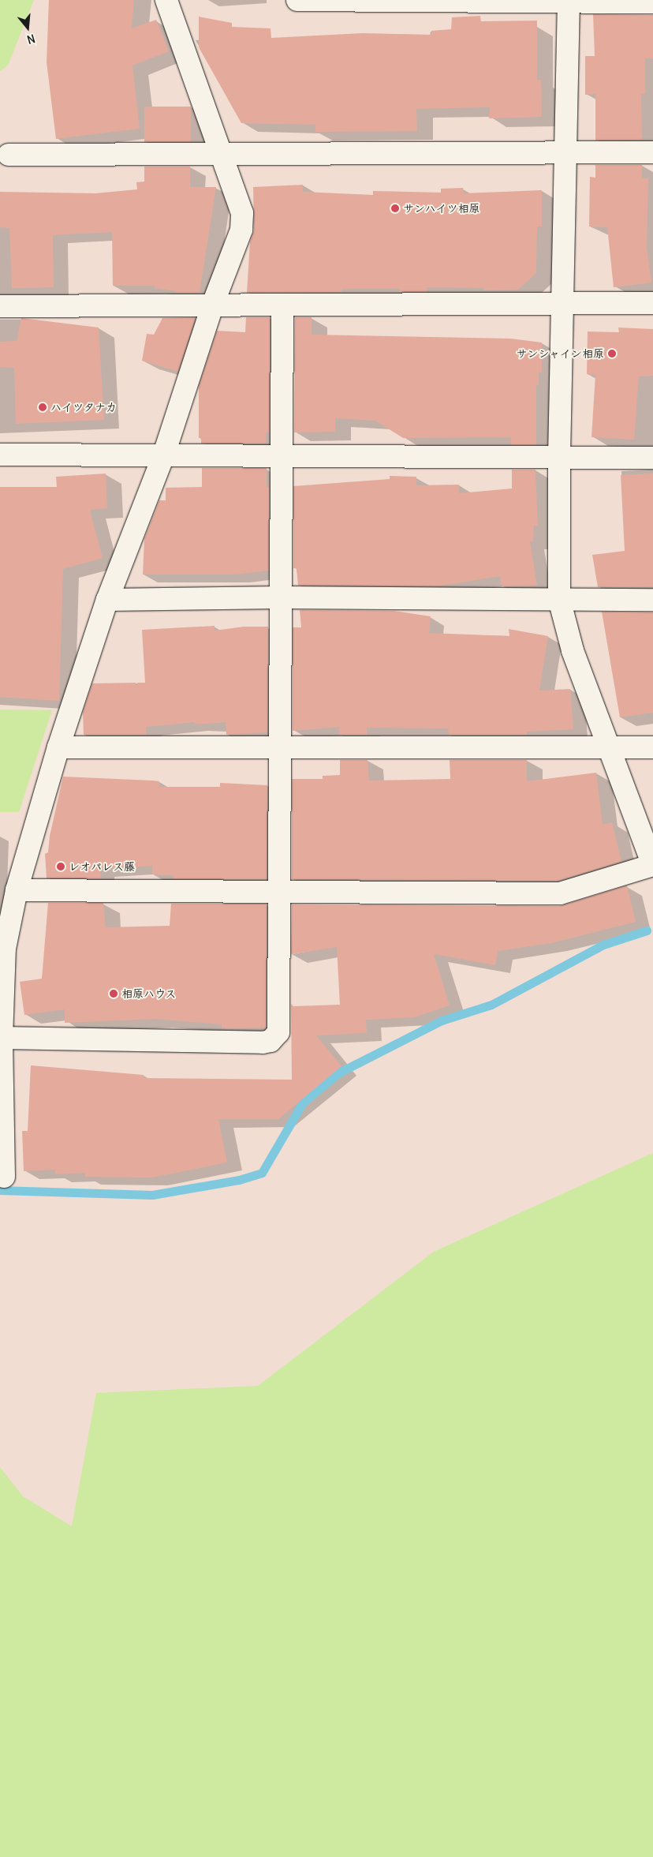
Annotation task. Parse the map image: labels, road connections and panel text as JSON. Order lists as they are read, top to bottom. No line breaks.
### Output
{"places":["サンハイツ相原","サンシャイン相原","ハイツタナカ","レオパレス藤","相原ハウス"],"north":"bottom"}
